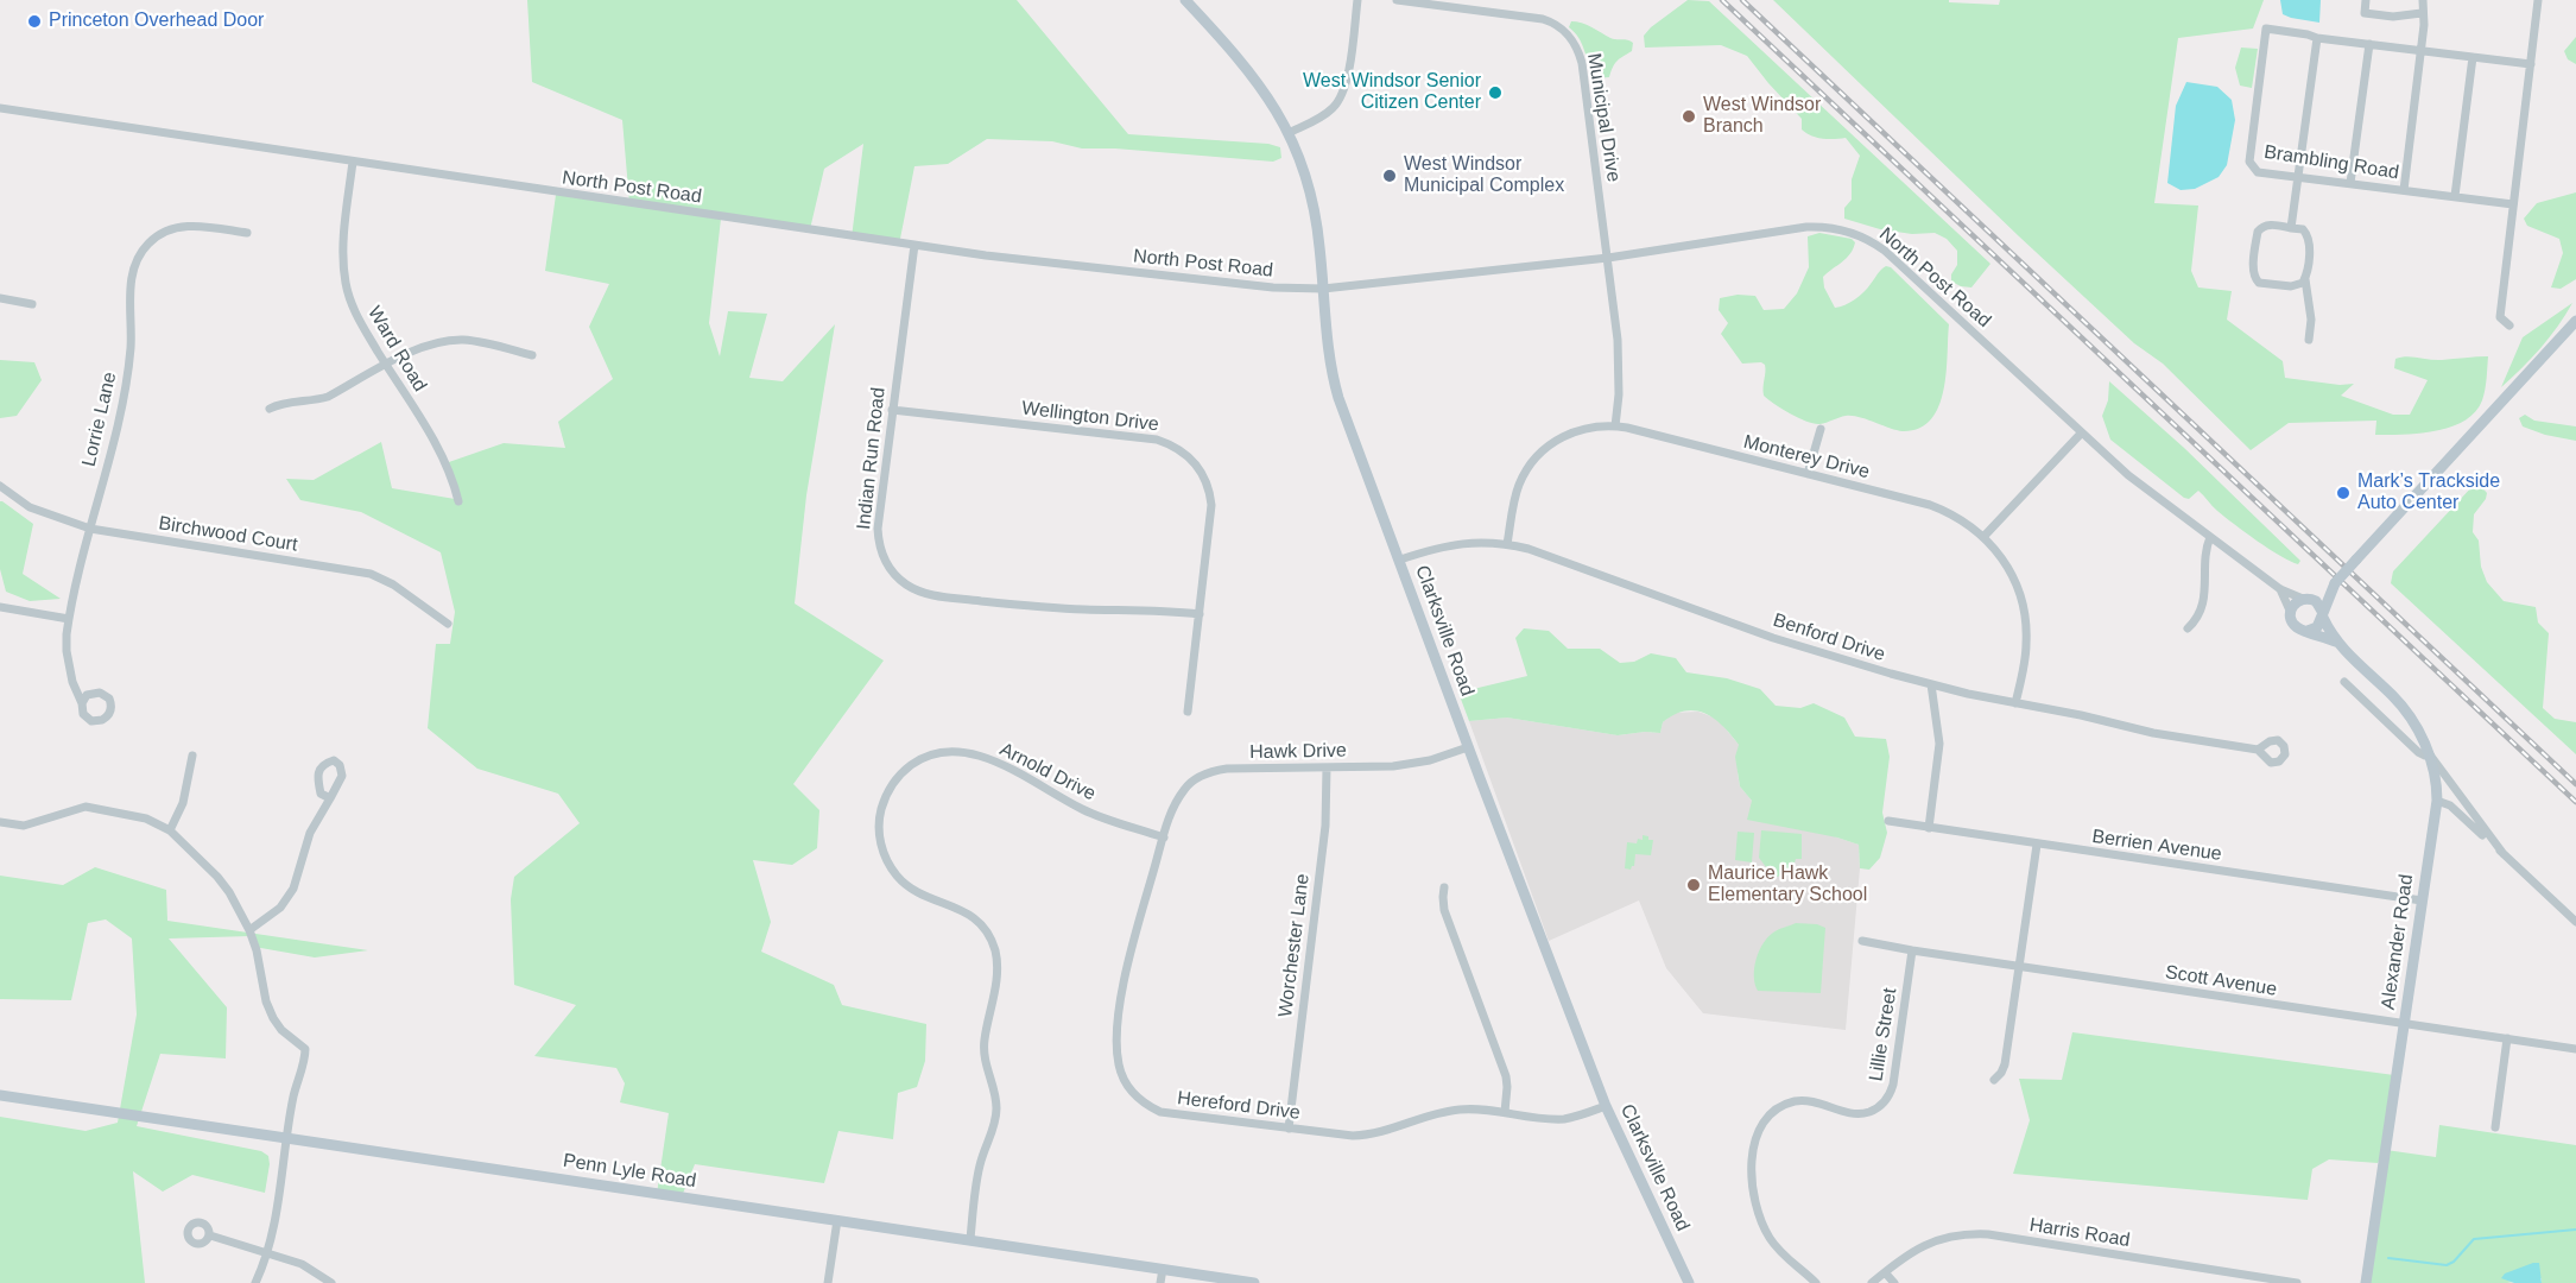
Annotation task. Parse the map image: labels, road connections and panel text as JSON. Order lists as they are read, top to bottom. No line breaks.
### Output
{"streets":{"street":["Municipal Drive","Brambling Road","North Post Road","Ward Road","Wellington Drive","Lorrie Lane","Monterey Drive","Indian Run Road","Birchwood Court","Clarksville Road","Benford Drive","Hawk Drive","Arnold Drive","Berrien Avenue","Alexander Road","Worchester Lane","Scott Avenue","Lillie Street","Hereford Drive","Penn Lyle Road","Harris Road"]},"crossings":[["Municipal Drive","North Post Road"],["Municipal Drive","Monterey Drive"],["North Post Road","Ward Road"],["North Post Road","Indian Run Road"],["North Post Road","Clarksville Road"],["North Post Road","Alexander Road"],["Wellington Drive","Indian Run Road"],["Lorrie Lane","Birchwood Court"],["Monterey Drive","Benford Drive"],["Clarksville Road","Benford Drive"],["Clarksville Road","Hawk Drive"],["Clarksville Road","Hereford Drive"],["Hawk Drive","Arnold Drive"],["Hawk Drive","Worchester Lane"],["Hawk Drive","Hereford Drive"],["Arnold Drive","Hereford Drive"],["Arnold Drive","Penn Lyle Road"],["Berrien Avenue","Alexander Road"],["Alexander Road","Scott Avenue"],["Worchester Lane","Hereford Drive"],["Scott Avenue","Lillie Street"]],"places":["Princeton Overhead Door","West Windsor Senior Citizen Center","West Windsor Branch","West Windsor Municipal Complex","Mark’s Trackside Auto Center","Maurice Hawk Elementary School"]}
